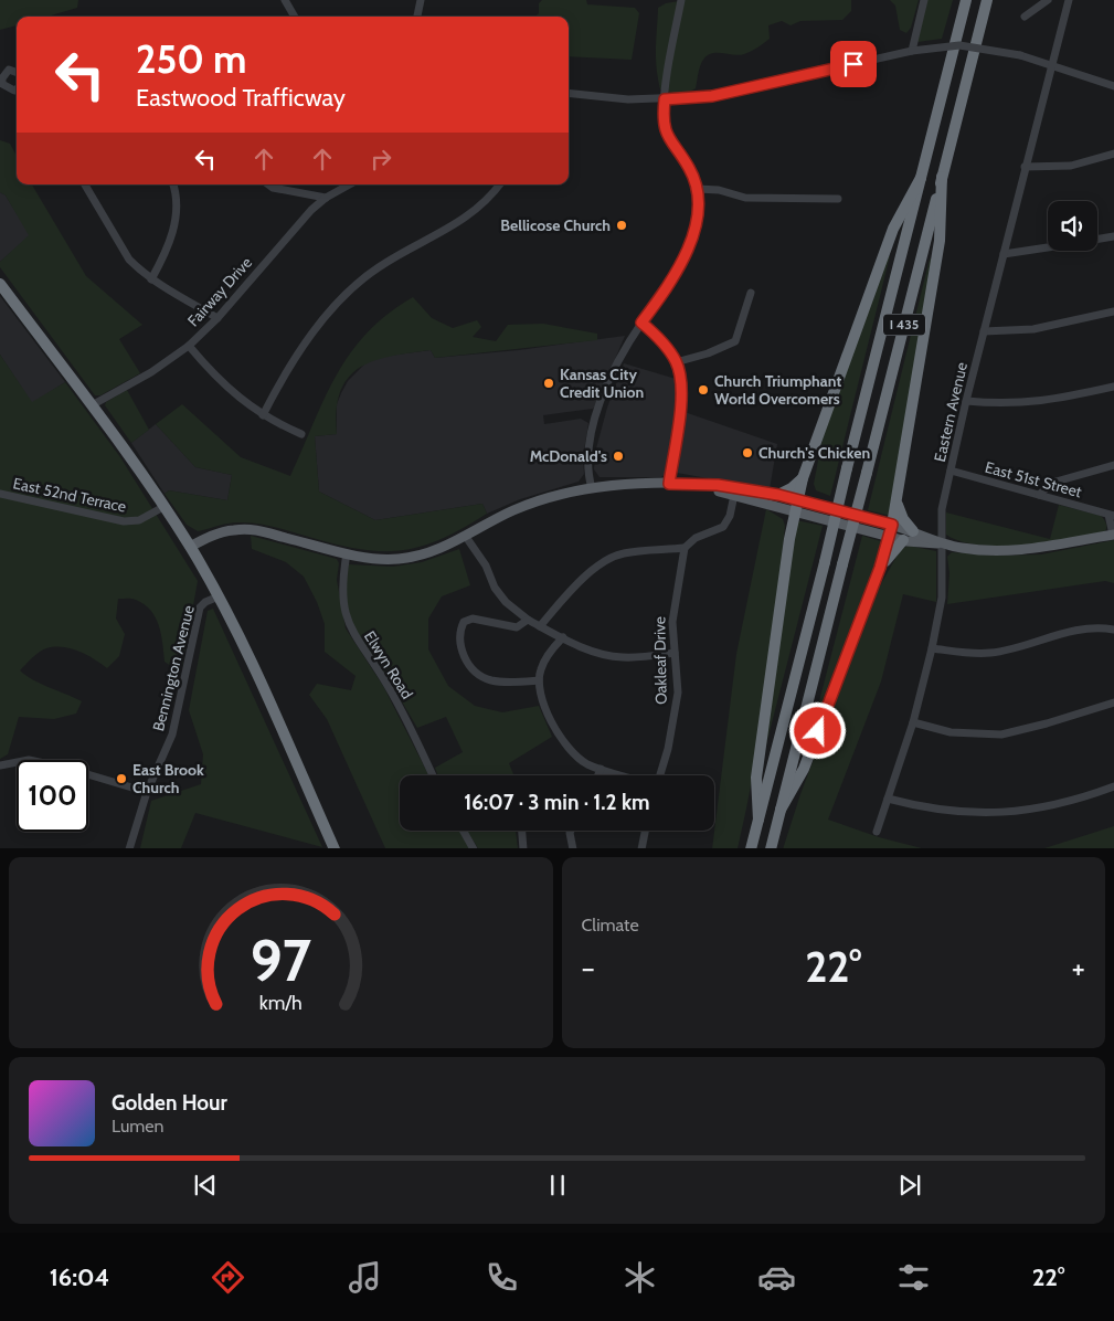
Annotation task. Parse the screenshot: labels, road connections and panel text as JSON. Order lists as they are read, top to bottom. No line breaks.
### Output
{"streets":{"highway":["I 435"],"street":["Fairway Drive","Eastern Avenue","East 51st Street","East 52nd Terrace","Oakleaf Drive","Elwyn Road","Bennington Avenue"]},"crossings":[["Eastern Avenue","East 51st Street"]],"places":["Bellicose Church","Kansas City Credit Union","Church Triumphant World Overcomers","Church's Chicken","McDonald's","East Brook Church"],"page":{"turn":["250 m","Eastwood Trafficway"],"limit":"100","trip":"16:07 · 3 min · 1.2 km","tile":"Climate","heat":["−","22°","+"],"song":["Golden Hour","Lumen"],"tabs":["16:04","22°"],"gauge":["97","km/h"]}}
